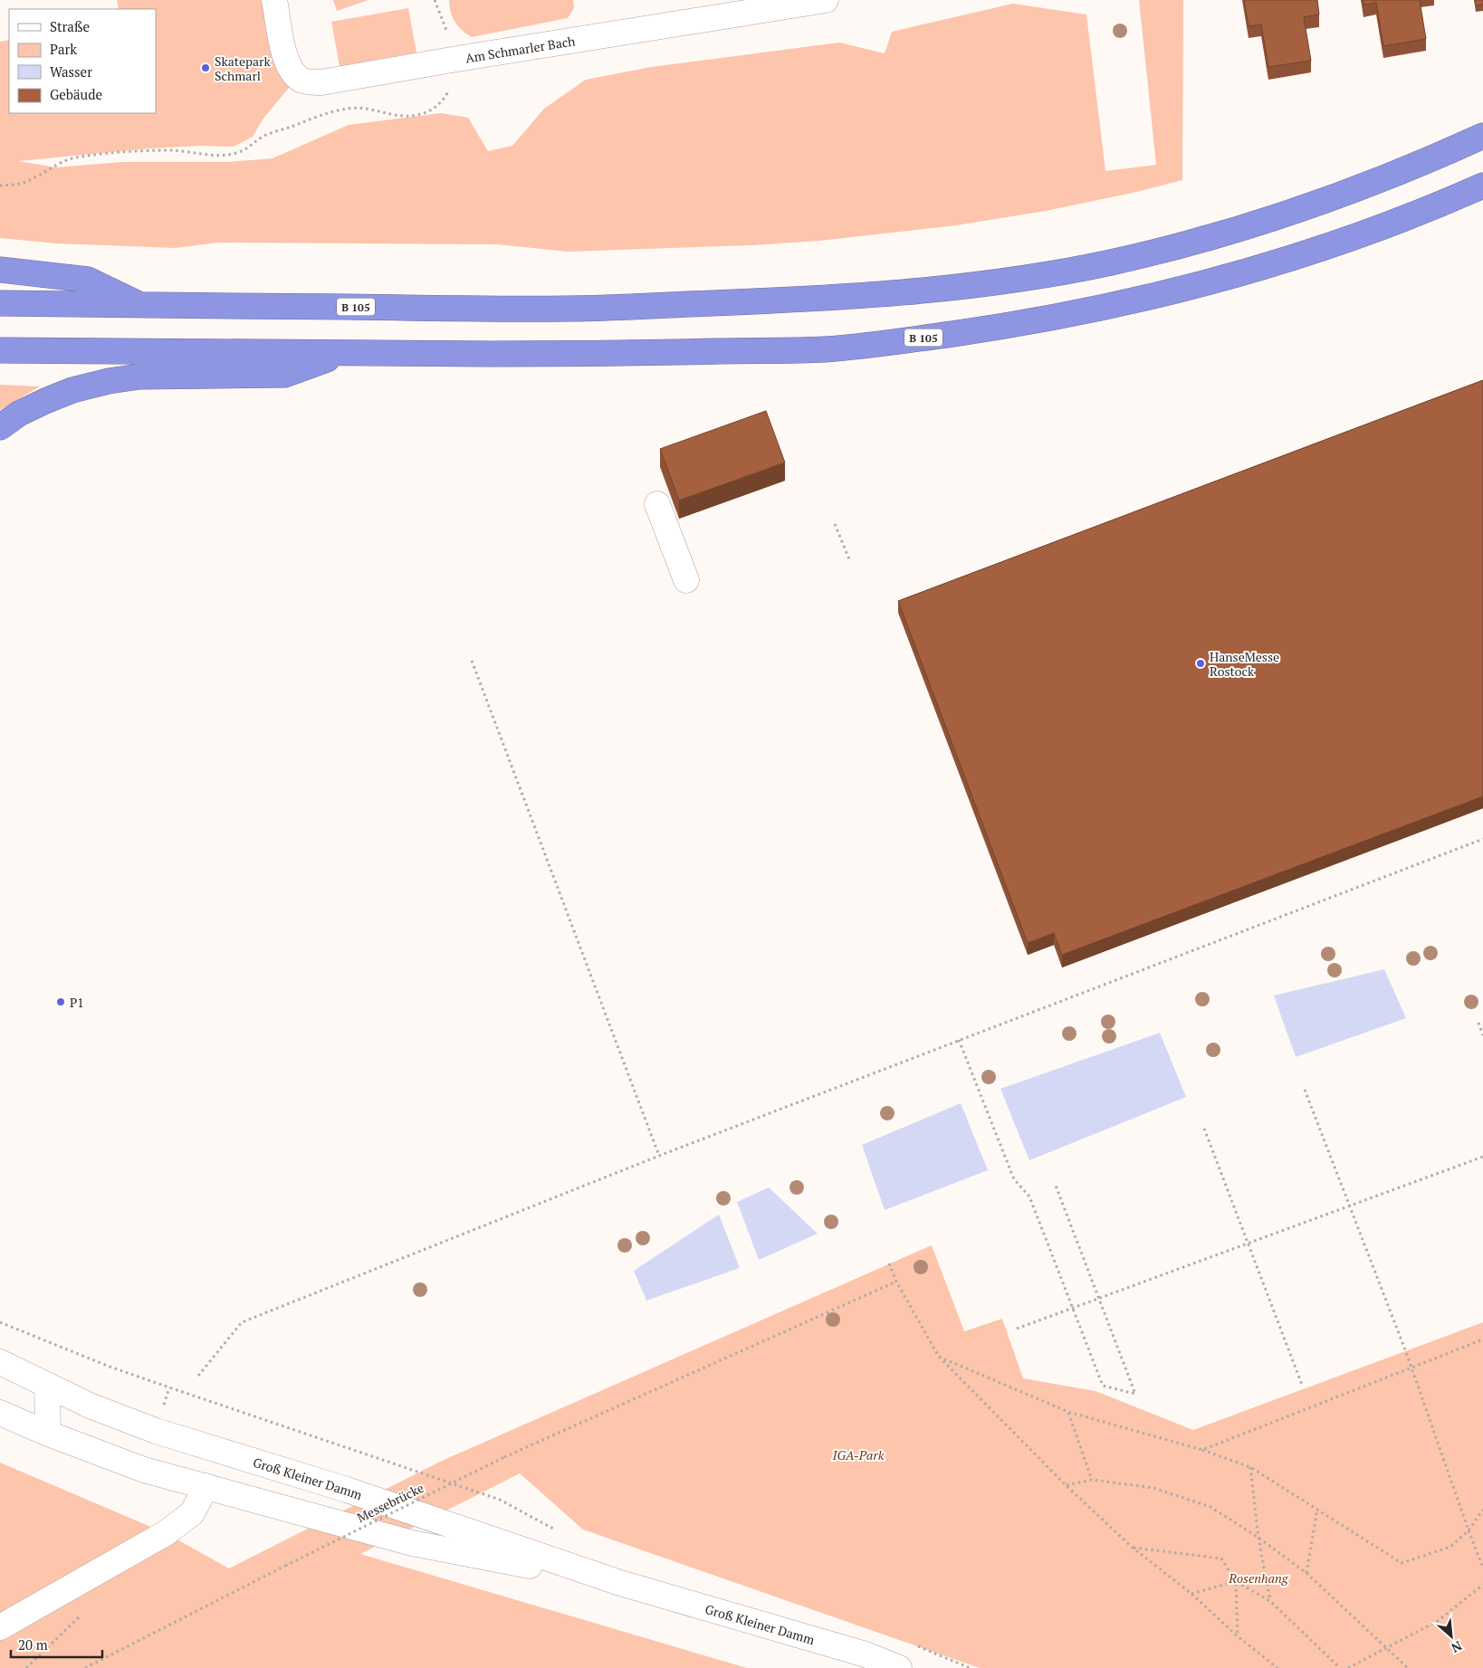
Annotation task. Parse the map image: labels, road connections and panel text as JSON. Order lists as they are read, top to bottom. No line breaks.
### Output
{"streets":{"highway":["B 105"],"street":["Am Schmarler Bach","Groß Kleiner Damm"],"path":["Messebrücke"]},"parks":["IGA-Park","Rosenhang"],"places":["Skatepark Schmarl","HanseMesse Rostock","P1"],"legend":["Straße","Park","Wasser","Gebäude"],"scale_bar":"20 m","north":"bottom right"}
